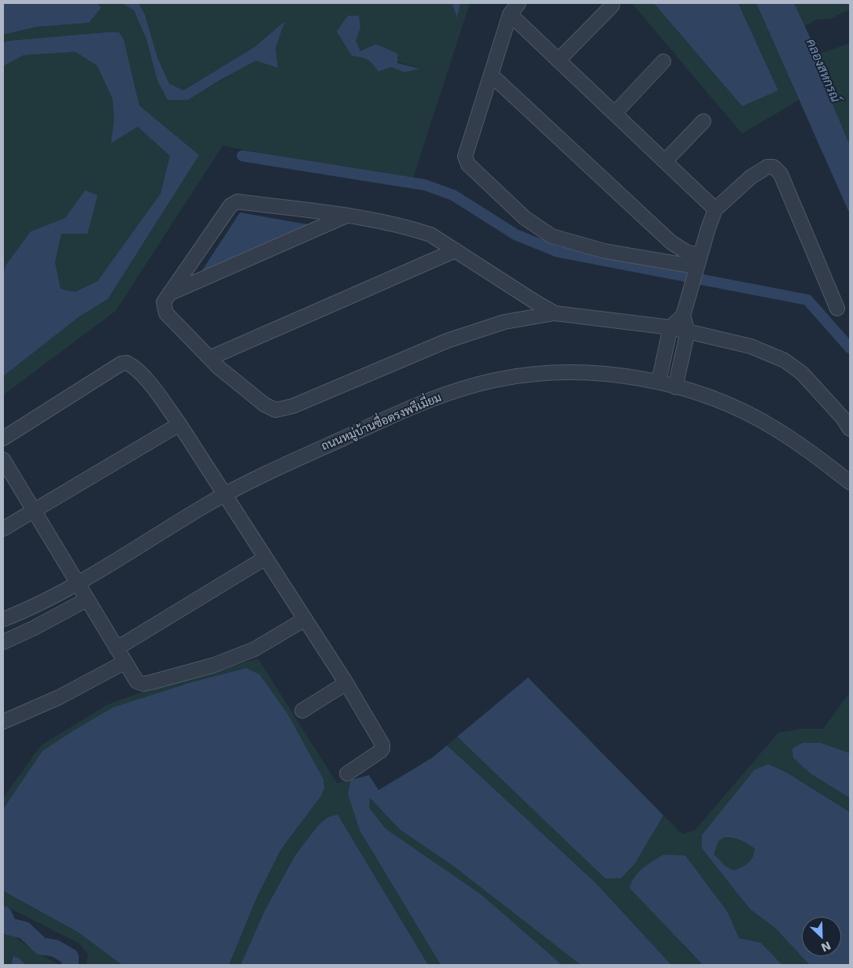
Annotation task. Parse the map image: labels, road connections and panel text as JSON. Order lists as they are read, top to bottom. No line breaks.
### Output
{"streets":{"street":["ถนนหมู่บ้านซื่อตรงพรีเมี่ยม"]},"water":["คลองสหกรณ์"],"north":"bottom right"}
